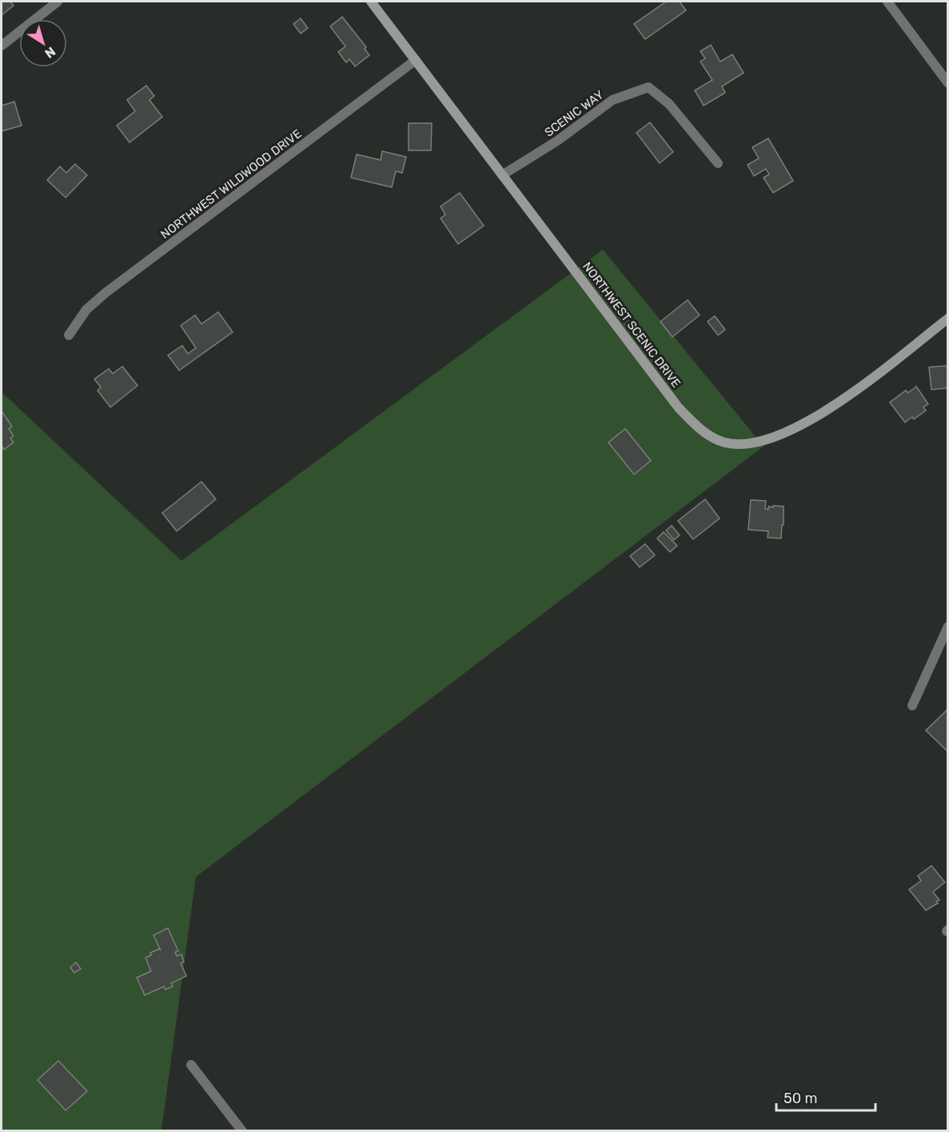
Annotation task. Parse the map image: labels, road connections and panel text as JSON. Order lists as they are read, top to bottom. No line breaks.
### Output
{"streets":{"street":["SCENIC WAY","NORTHWEST WILDWOOD DRIVE","NORTHWEST SCENIC DRIVE"]},"crossings":[["SCENIC WAY","NORTHWEST SCENIC DRIVE"],["NORTHWEST WILDWOOD DRIVE","NORTHWEST SCENIC DRIVE"]],"scale_bar":"50 m","north":"bottom right"}
